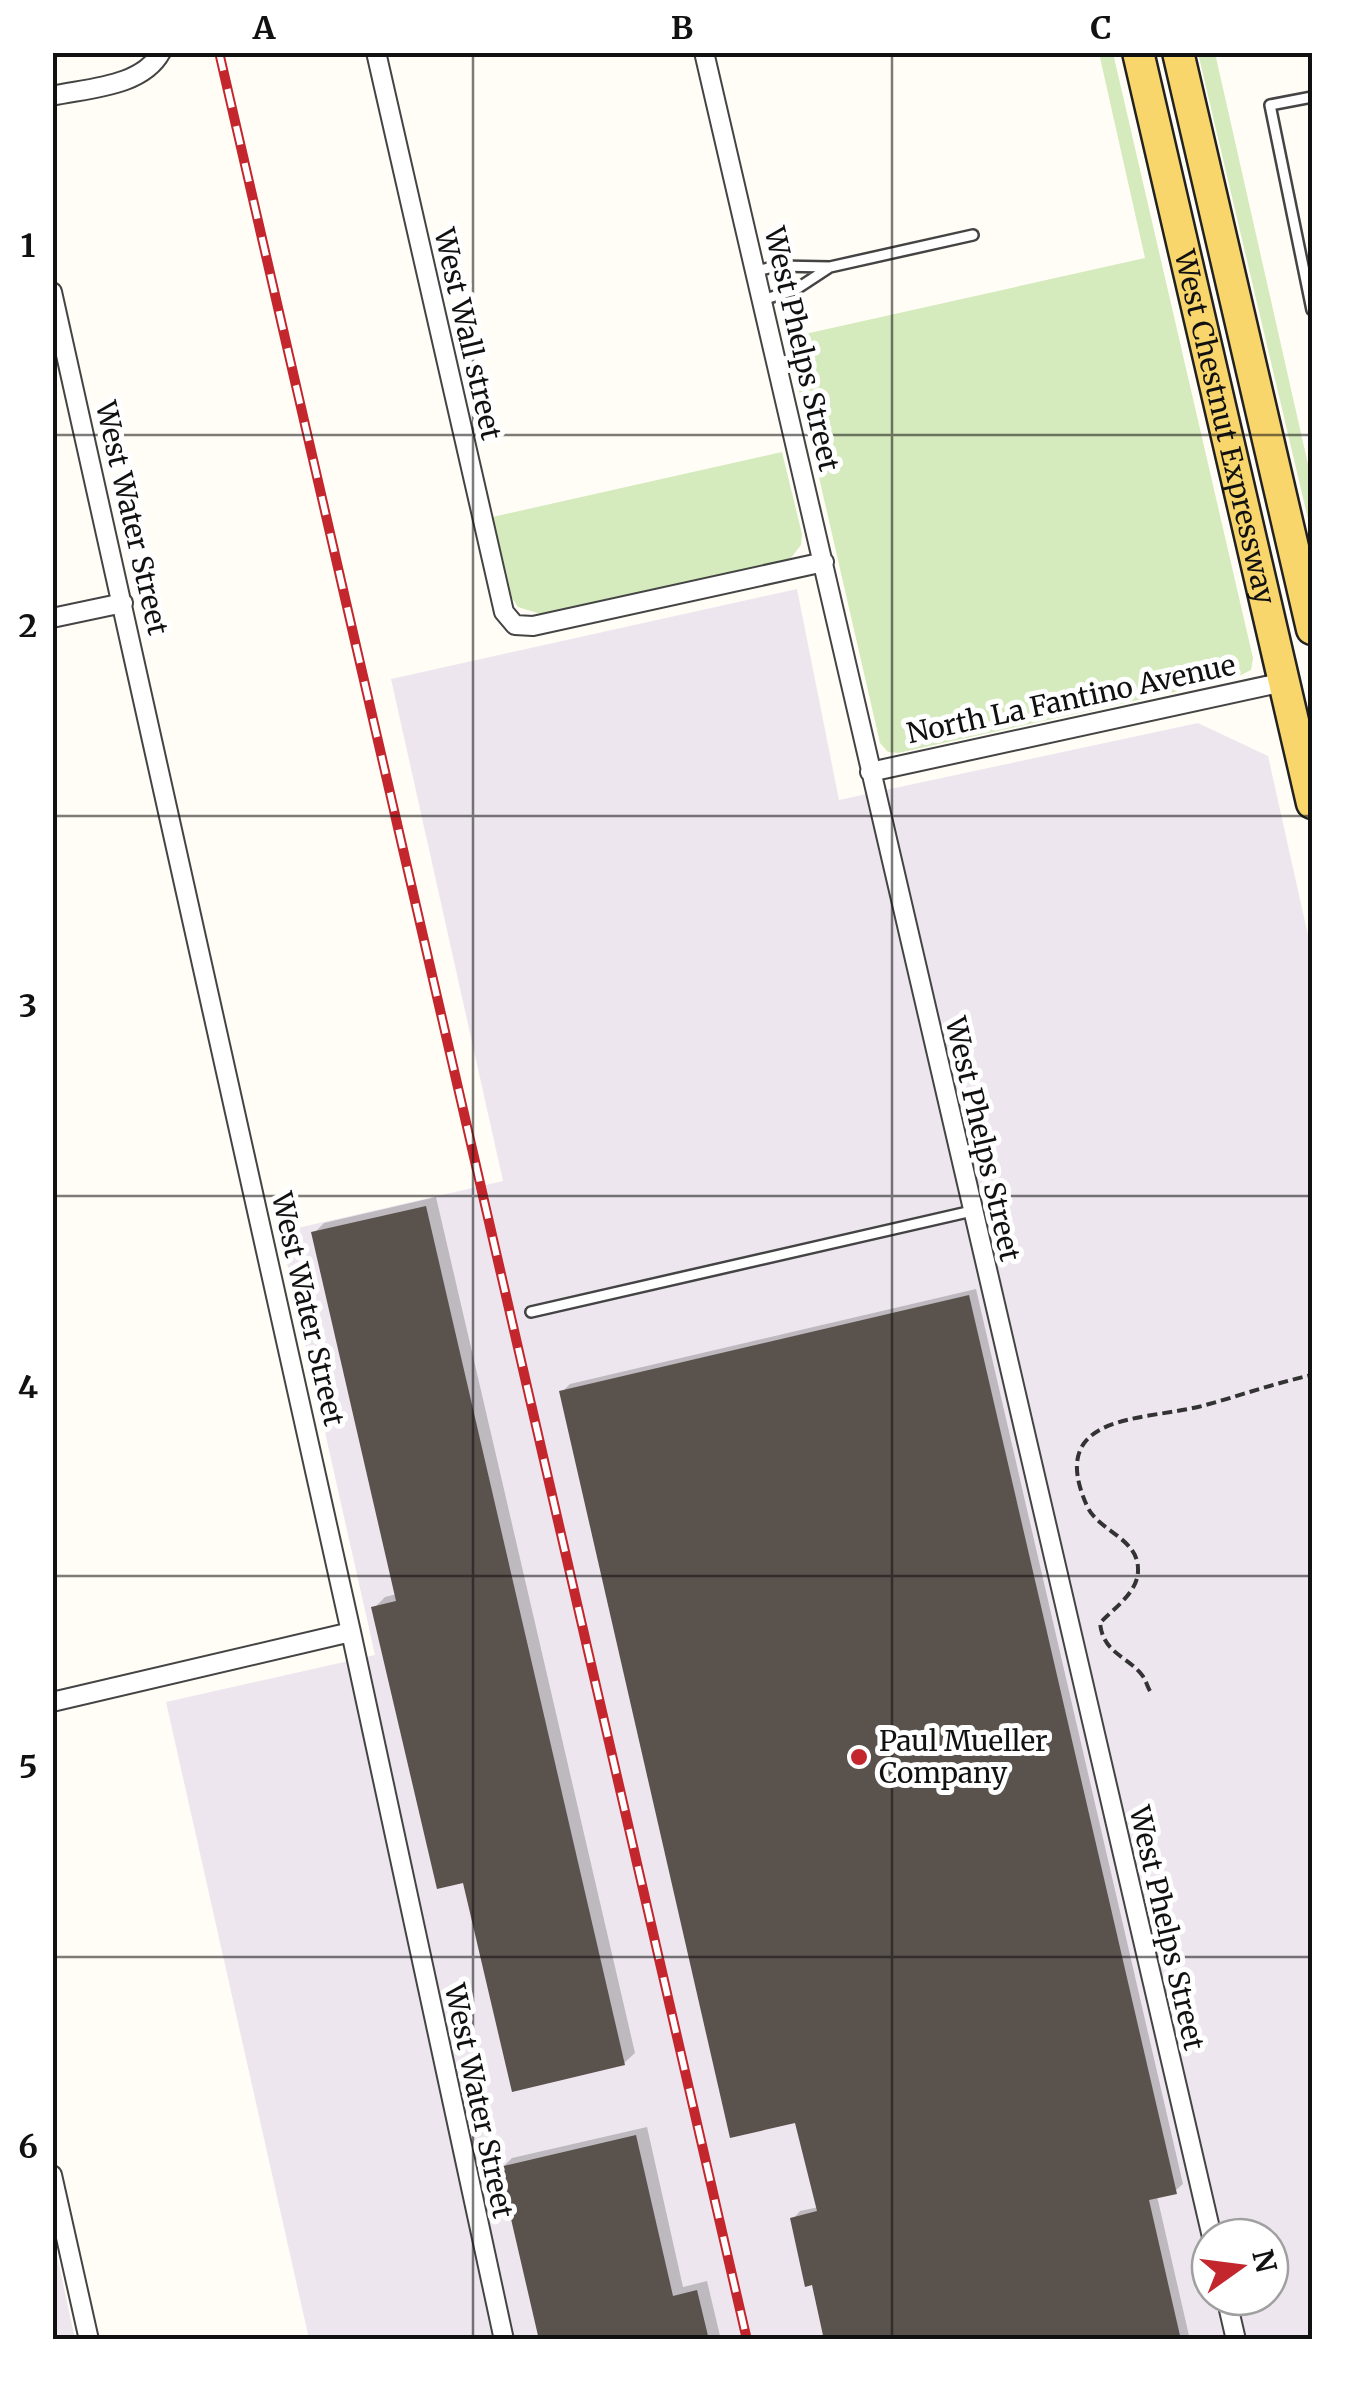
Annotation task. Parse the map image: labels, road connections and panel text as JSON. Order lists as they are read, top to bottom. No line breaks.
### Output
{"streets":{"main road":["West Chestnut Expressway"],"street":["West Wall street","West Phelps Street","West Water Street","North La Fantino Avenue"]},"crossings":[["West Wall street","West Phelps Street"],["West Phelps Street","North La Fantino Avenue"],["West Chestnut Expressway","North La Fantino Avenue"]],"places":["Paul Mueller Company"],"north":"right","grid":{"columns":["A","B","C"],"rows":["1","2","3","4","5","6"]}}
